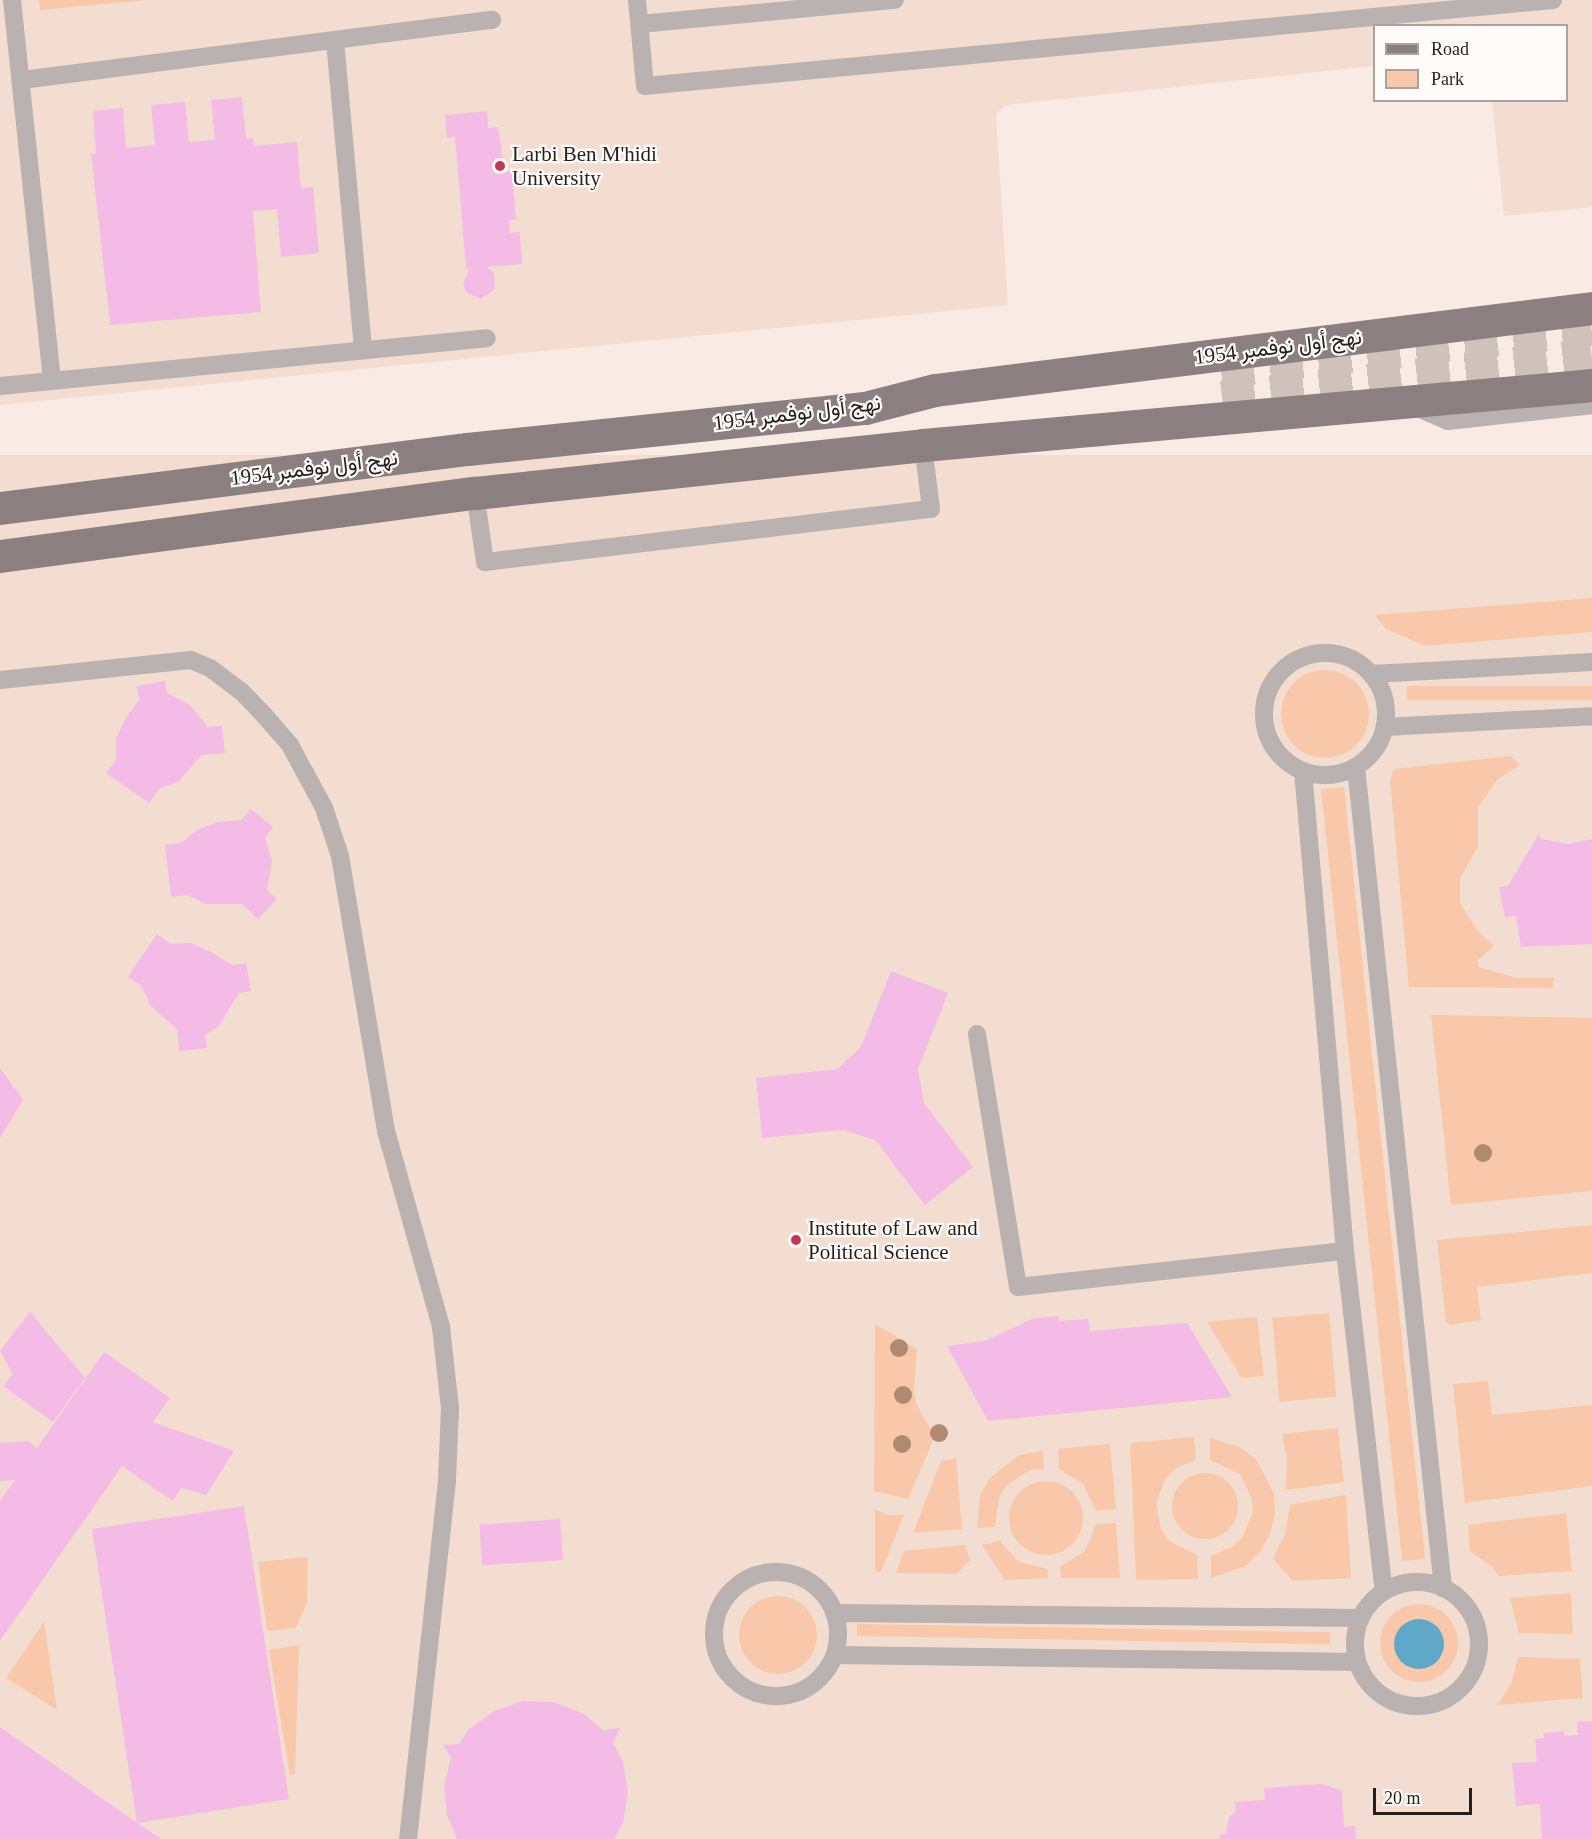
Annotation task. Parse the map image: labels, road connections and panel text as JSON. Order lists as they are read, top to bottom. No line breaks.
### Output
{"streets":{"main road":["نهج أول نوفمبر 1954"]},"places":["Larbi Ben M'hidi University","Institute of Law and Political Science"],"legend":["Road","Park"],"scale_bar":"20 m"}
